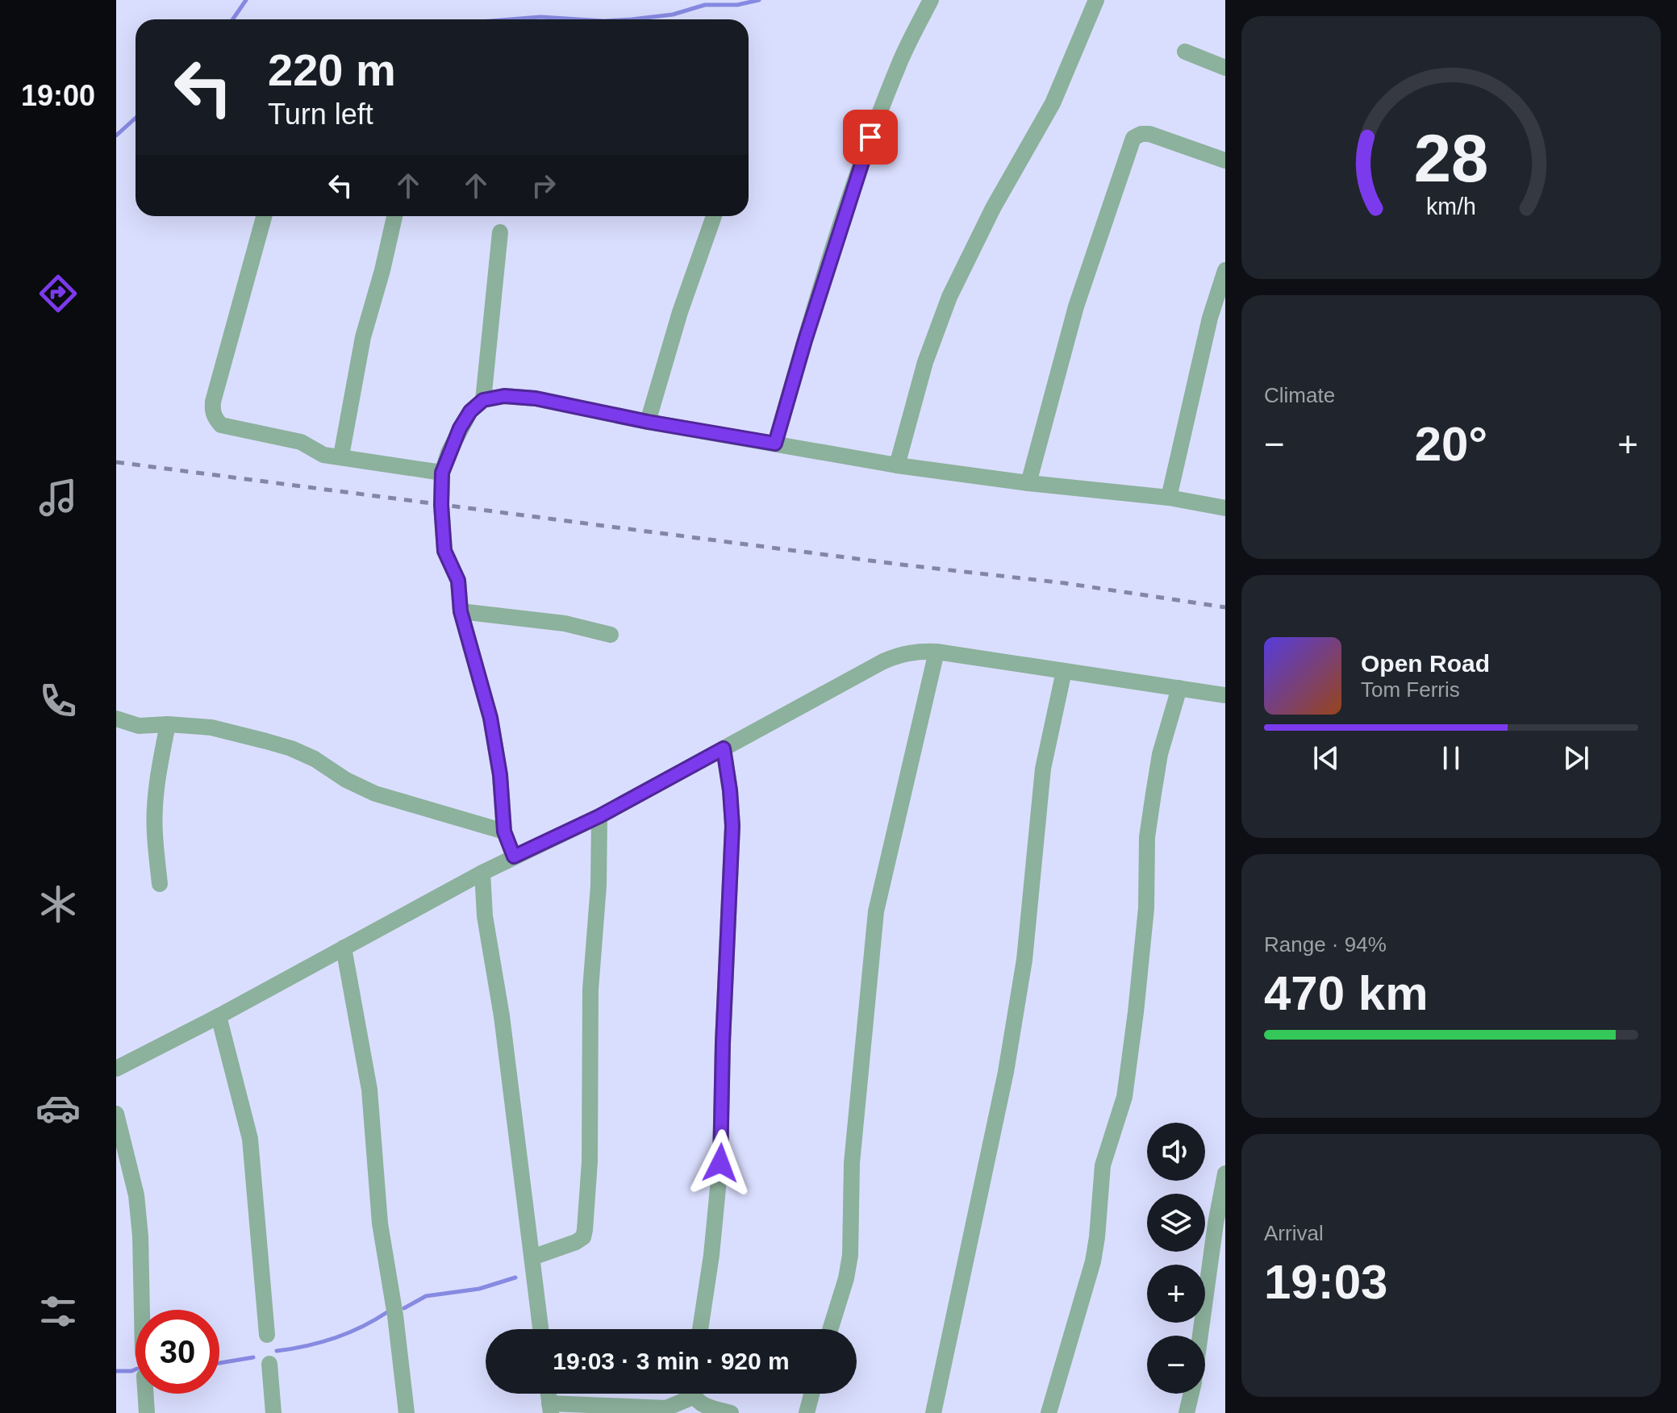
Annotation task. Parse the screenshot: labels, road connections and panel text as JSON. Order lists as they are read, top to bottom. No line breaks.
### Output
{"page":{"tabs":"19:00","turn":["220 m","Turn left"],"tile":["Climate",["Range · 94%","470 km"],["Arrival","19:03"]],"heat":["−","20°","+"],"song":["Open Road","Tom Ferris"],"map_buttons":["+","−"],"limit":"30","trip":"19:03 · 3 min · 920 m","gauge":["28","km/h"]}}
